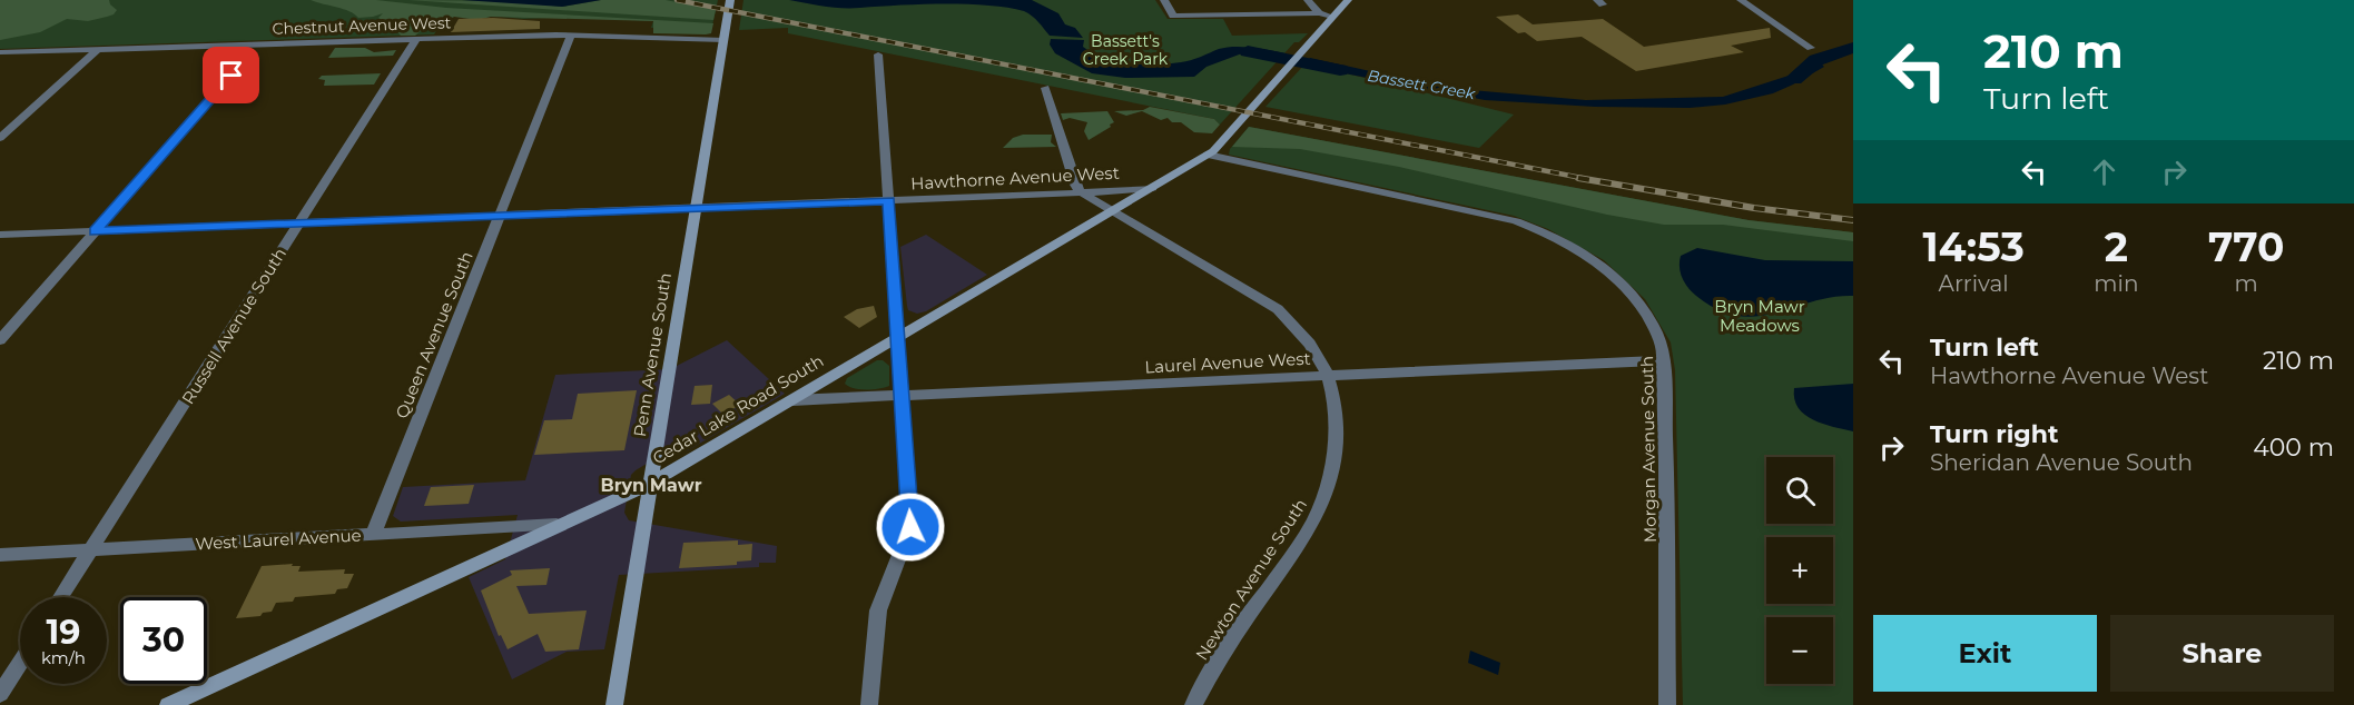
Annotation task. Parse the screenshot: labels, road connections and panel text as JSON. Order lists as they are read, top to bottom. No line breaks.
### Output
{"streets":{"street":["Chestnut Avenue West","Hawthorne Avenue West","Russell Avenue South","Queen Avenue South","Penn Avenue South","Laurel Avenue West","Cedar Lake Road South","Morgan Avenue South","West Laurel Avenue","Newton Avenue South"]},"crossings":[["Chestnut Avenue West","Russell Avenue South"],["Chestnut Avenue West","Queen Avenue South"],["Chestnut Avenue West","Penn Avenue South"],["Hawthorne Avenue West","Russell Avenue South"],["Hawthorne Avenue West","Queen Avenue South"],["Hawthorne Avenue West","Penn Avenue South"],["Hawthorne Avenue West","Cedar Lake Road South"],["Hawthorne Avenue West","Newton Avenue South"],["Russell Avenue South","West Laurel Avenue"],["Queen Avenue South","West Laurel Avenue"],["Penn Avenue South","Cedar Lake Road South"],["Laurel Avenue West","Cedar Lake Road South"],["Laurel Avenue West","Morgan Avenue South"],["Laurel Avenue West","Newton Avenue South"],["Cedar Lake Road South","Morgan Avenue South"],["Cedar Lake Road South","West Laurel Avenue"],["Cedar Lake Road South","Newton Avenue South"]],"districts":["Bryn Mawr"],"water":["Bassett Creek"],"parks":["Bassett's Creek Park","Bryn Mawr Meadows"],"page":{"turn":["210 m","Turn left"],"eta":["14:53","Arrival","2","min","770","m"],"list":[{"name":"Turn left","note":"Hawthorne Avenue West","value":"210 m"},{"name":"Turn right","note":"Sheridan Avenue South","value":"400 m"}],"map_buttons":["+","−"],"speed":"19 km/h","limit":"30","buttons":["Exit","Share"]}}
